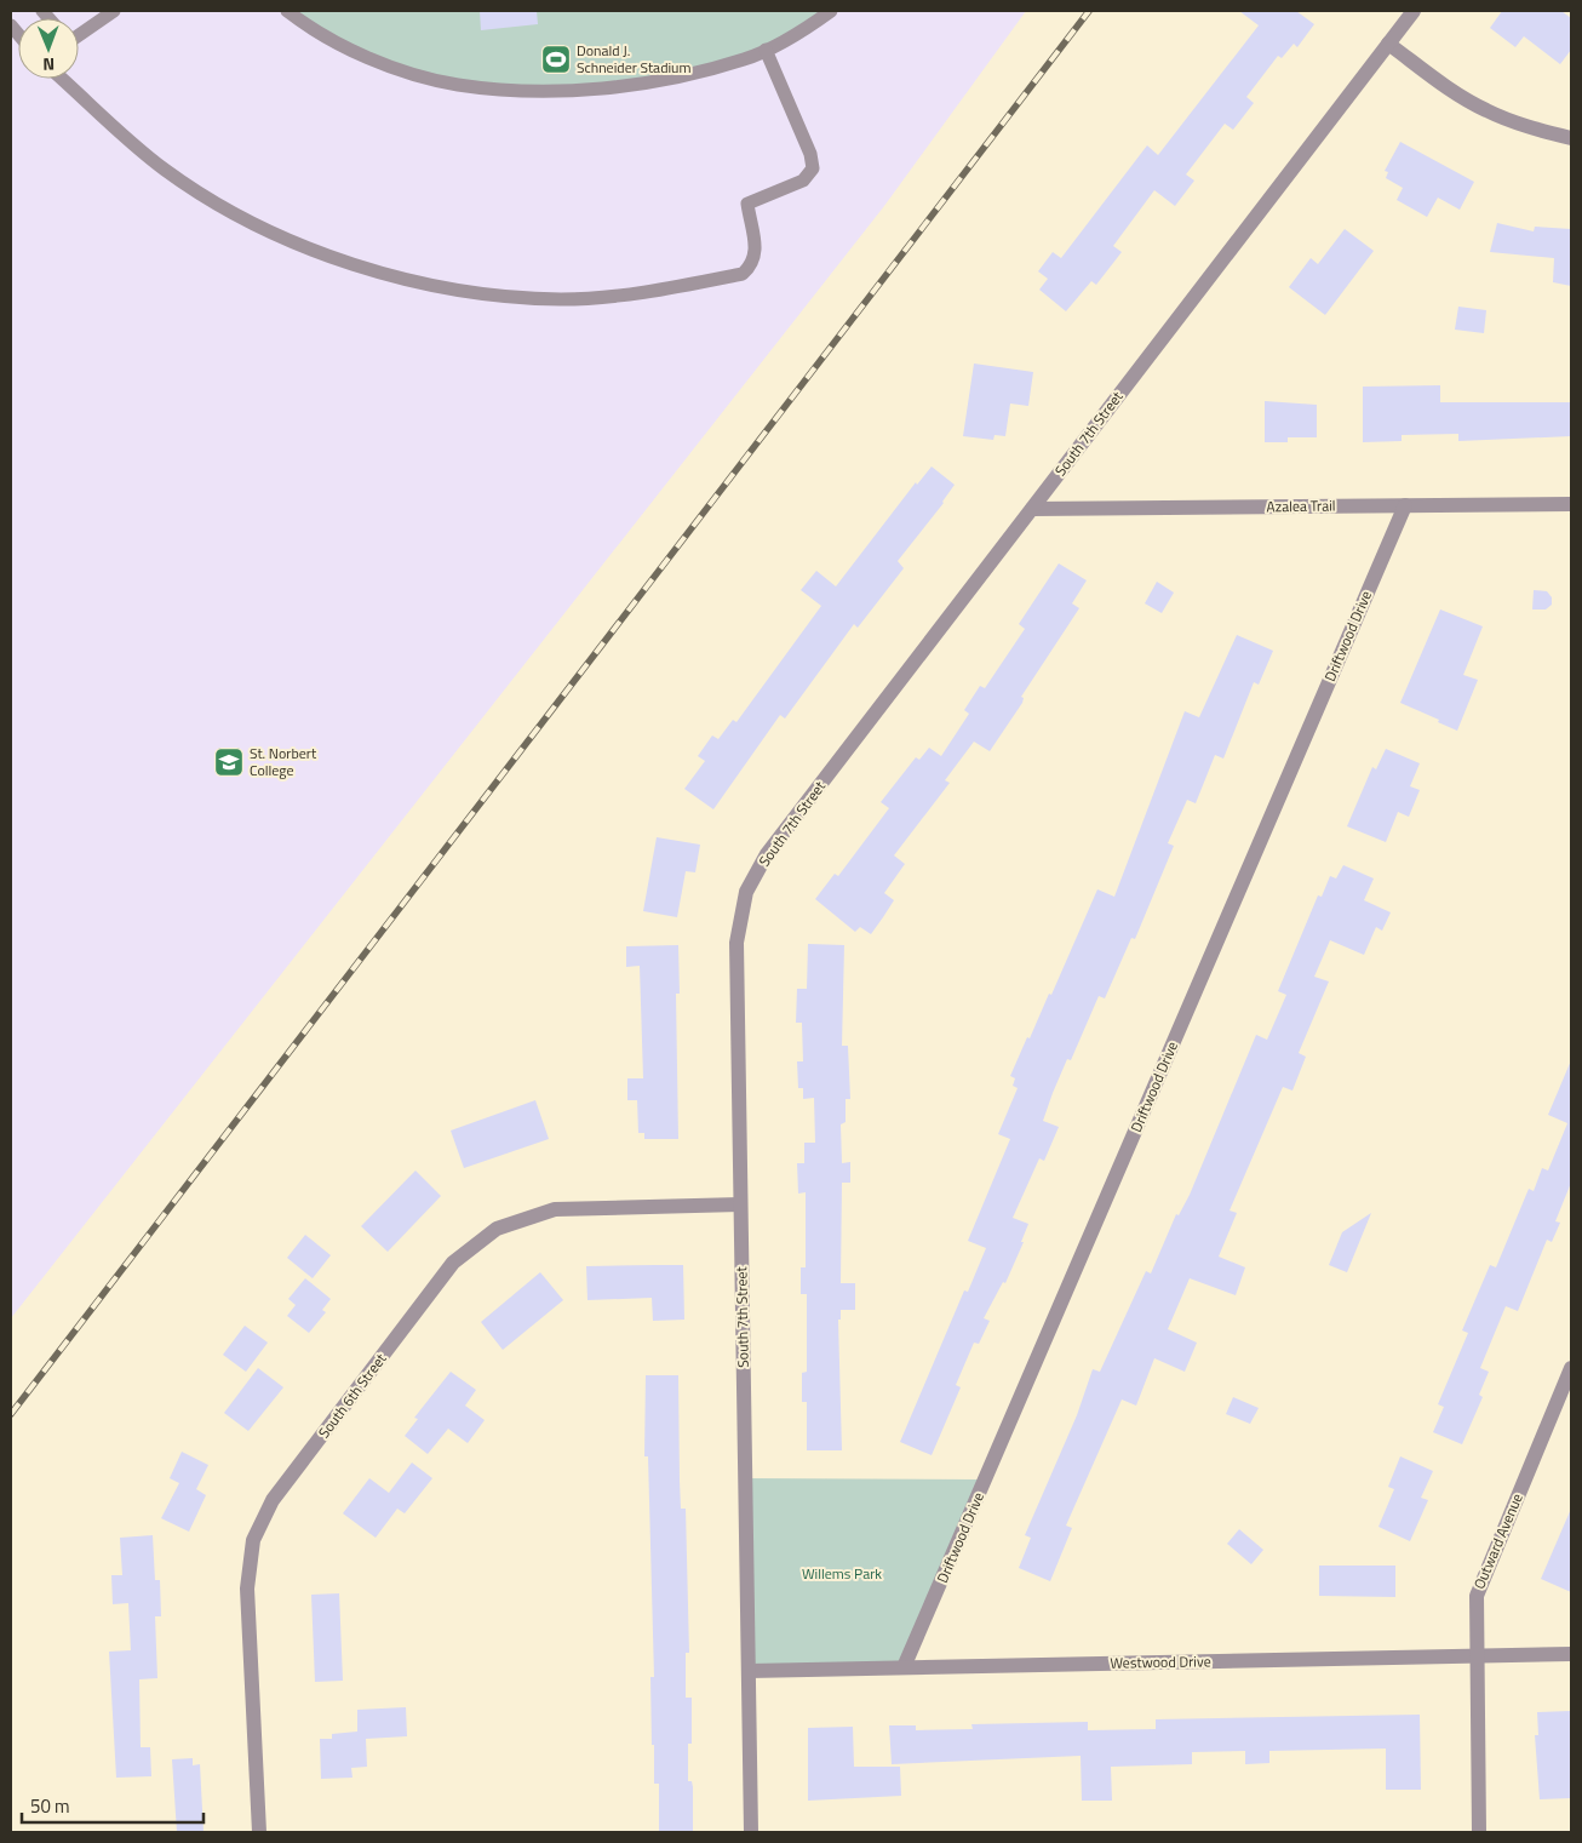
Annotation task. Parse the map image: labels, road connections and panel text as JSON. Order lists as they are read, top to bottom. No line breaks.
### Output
{"streets":{"street":["South 7th Street","Azalea Trail","Driftwood Drive","South 6th Street","Outward Avenue","Westwood Drive"]},"crossings":[["South 7th Street","Azalea Trail"],["South 7th Street","South 6th Street"],["South 7th Street","Westwood Drive"],["Azalea Trail","Driftwood Drive"],["Driftwood Drive","Westwood Drive"],["Outward Avenue","Westwood Drive"]],"parks":["Willems Park"],"places":{"sports":["Donald J. Schneider Stadium"],"school or university":["St. Norbert College"]},"scale_bar":"50 m","north":"bottom"}
